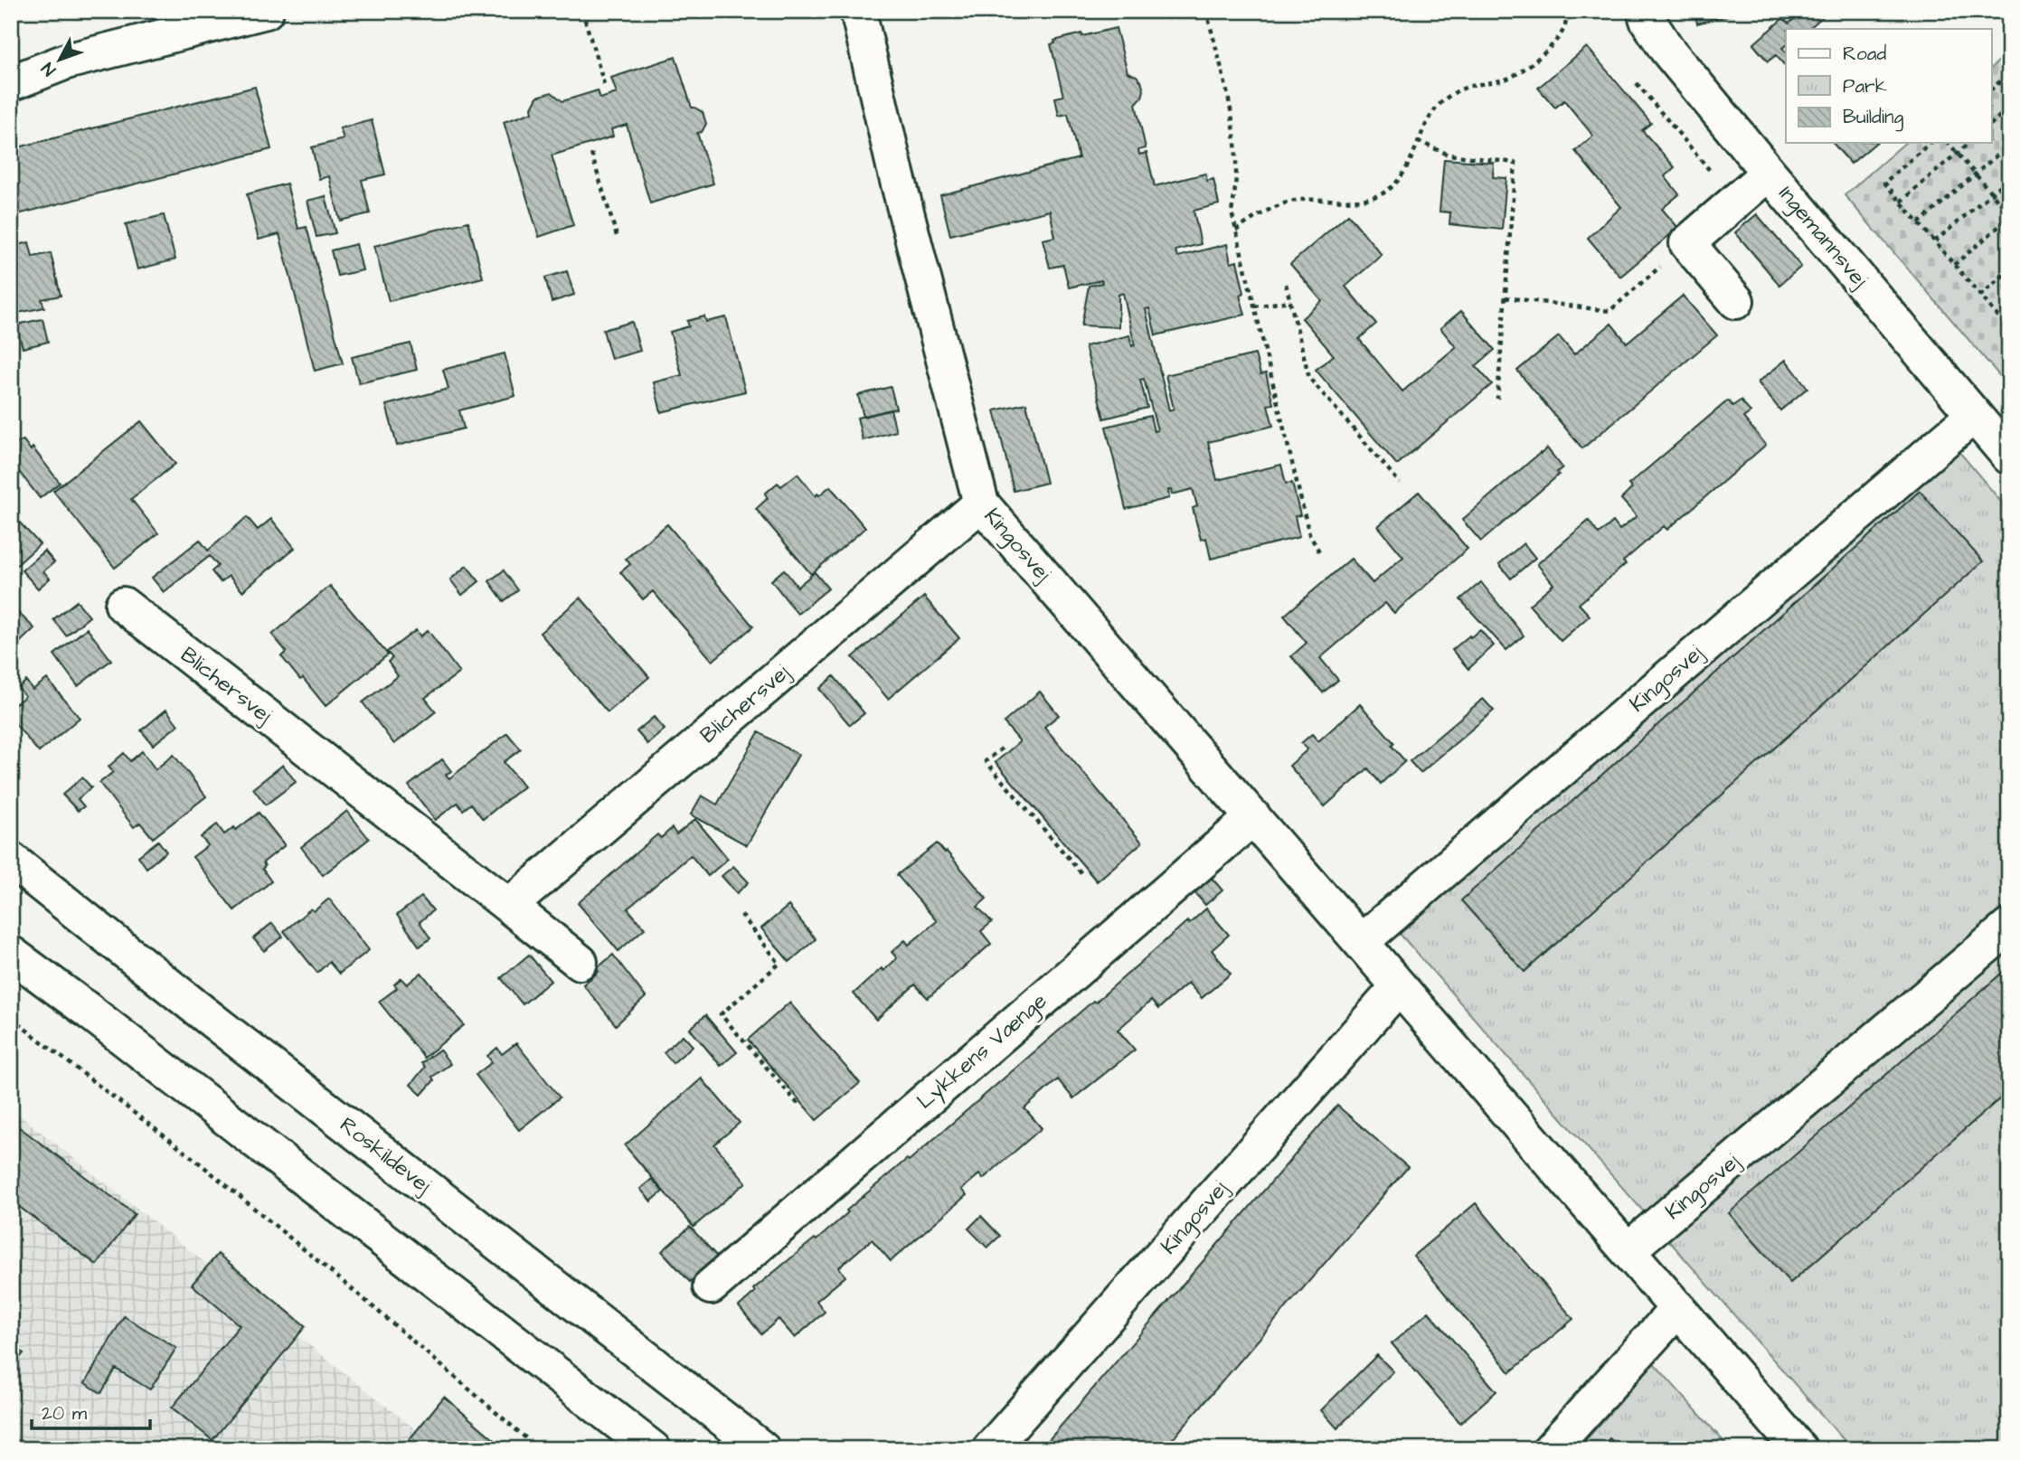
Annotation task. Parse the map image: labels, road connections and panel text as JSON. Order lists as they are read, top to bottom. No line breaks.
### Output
{"streets":{"street":["Ingemannsvej","Kingosvej","Blichersvej","Lykkens Vænge","Roskildevej"]},"crossings":[["Ingemannsvej","Kingosvej"],["Kingosvej","Blichersvej"],["Kingosvej","Lykkens Vænge"]],"legend":["Road","Park","Building"],"scale_bar":"20 m","north":"bottom left"}
